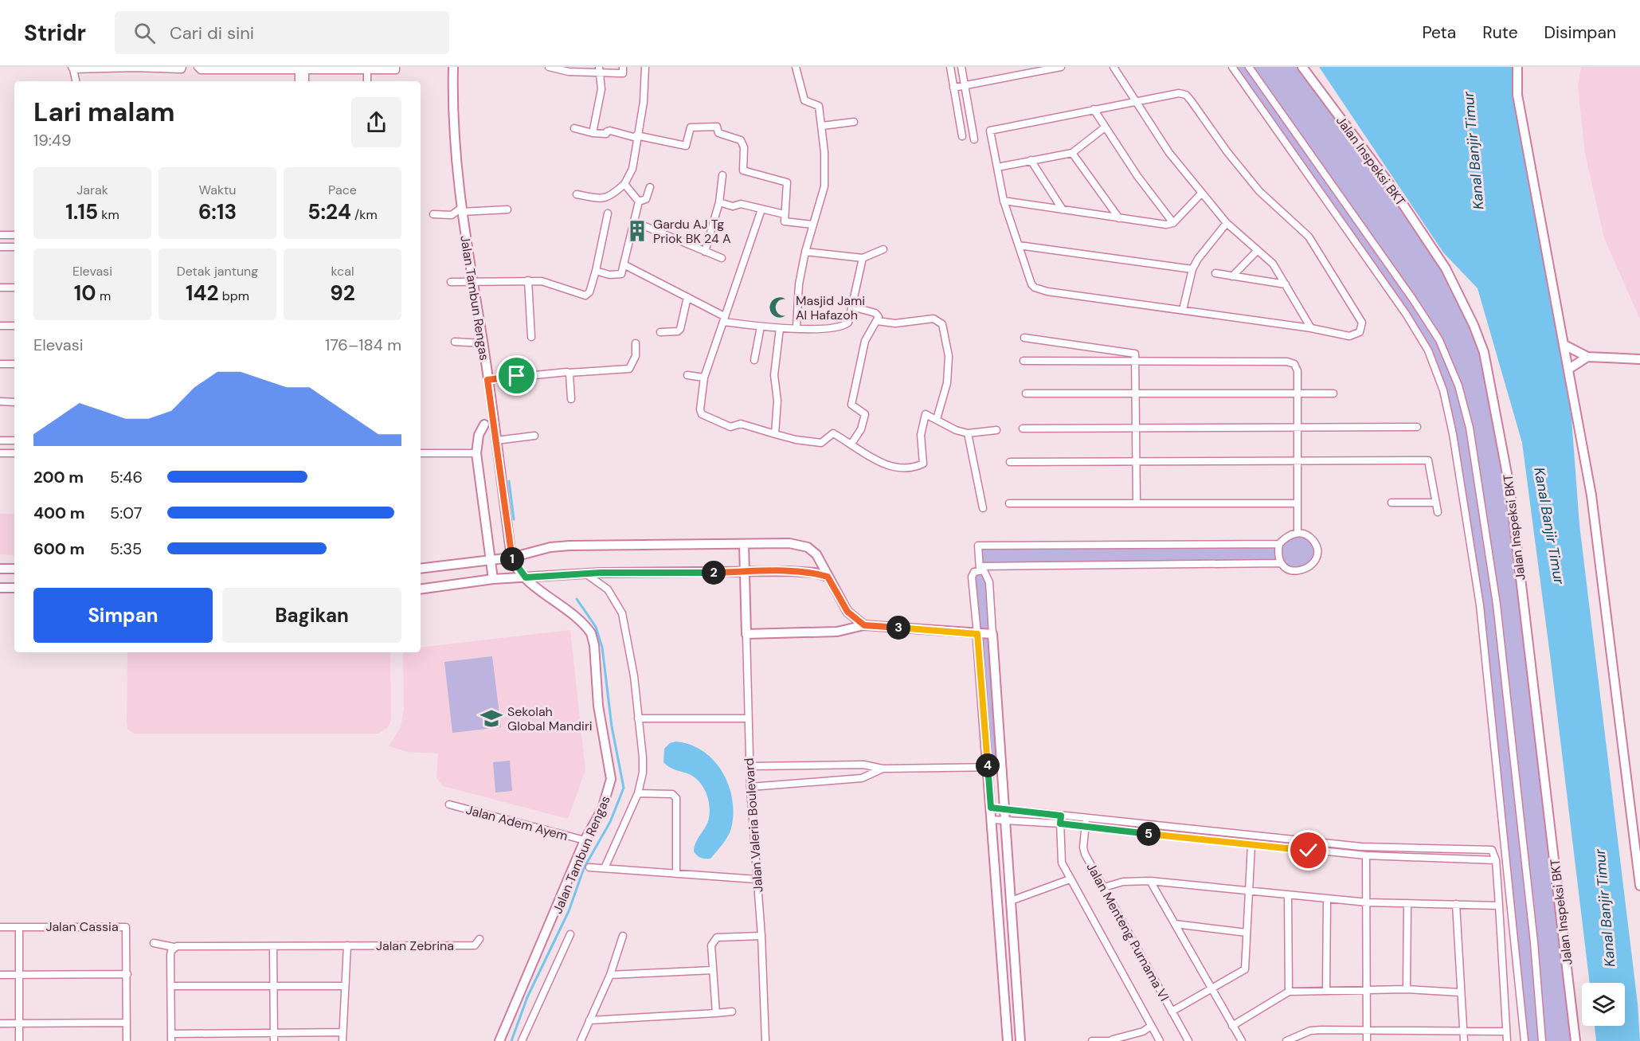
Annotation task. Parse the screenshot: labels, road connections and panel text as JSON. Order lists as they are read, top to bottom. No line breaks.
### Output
{"streets":{"street":["Jalan Inspeksi BKT","Jalan Tambun Rengas","Jalan Adem Ayem","Jalan Valeria Boulevard","Jalan Cassia","Jalan Menteng Purnama VI","Jalan Zebrina"]},"crossings":[["Jalan Tambun Rengas","Jalan Adem Ayem"]],"water":["Kanal Banjir Timur"],"places":{"building":["Gardu AJ Tg Priok BK 24 A"],"mosque":["Masjid Jami Al Hafazoh"],"school or university":["Sekolah Global Mandiri"]},"page":{"header":"Stridr","search":"Cari di sini","nav":["Peta","Rute","Disimpan"],"heading":["Lari malam","19:49"],"stats":[["Jarak","1.15 km"],["Waktu","6:13"],["Pace","5:24 /km"],["Elevasi","10 m"],["Detak jantung","142 bpm"],["kcal","92"]],"chart":["Elevasi","176–184 m"],"list":[{"name":"200 m","note":"5:46"},{"name":"400 m","note":"5:07"},{"name":"600 m","note":"5:35"}],"pins":["1","2","3","4","5"],"buttons":["Simpan","Bagikan"]}}
